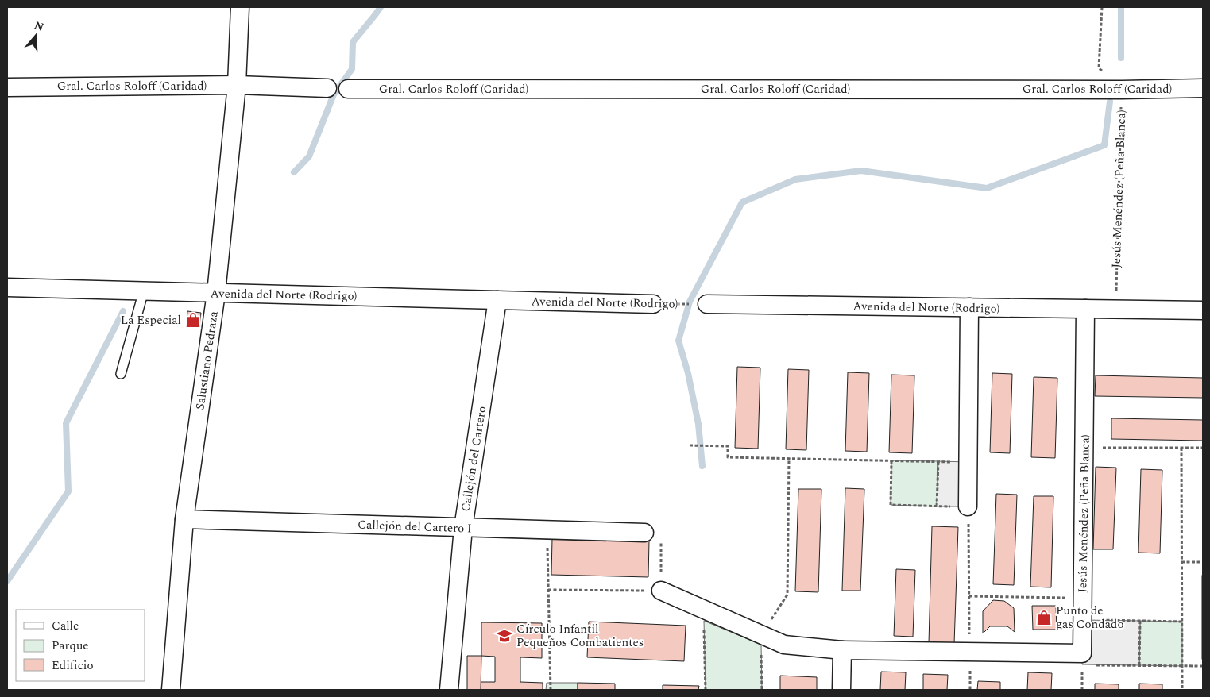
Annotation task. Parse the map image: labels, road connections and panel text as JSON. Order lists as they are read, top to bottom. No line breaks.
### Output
{"streets":{"street":["Gral. Carlos Roloff (Caridad)","Jesús Menéndez (Peña Blanca)","Avenida del Norte (Rodrigo)","Salustiano Pedraza","Callejón del Cartero","Callejón del Cartero I"]},"crossings":[["Gral. Carlos Roloff (Caridad)","Jesús Menéndez (Peña Blanca)"],["Gral. Carlos Roloff (Caridad)","Salustiano Pedraza"],["Jesús Menéndez (Peña Blanca)","Avenida del Norte (Rodrigo)"],["Avenida del Norte (Rodrigo)","Salustiano Pedraza"],["Avenida del Norte (Rodrigo)","Callejón del Cartero"],["Salustiano Pedraza","Callejón del Cartero I"],["Callejón del Cartero","Callejón del Cartero I"]],"places":{"shop":["La Especial","Punto de gas Condado"],"school or university":["Círculo Infantil Pequeños Combatientes"]},"legend":["Calle","Parque","Edificio"],"north":"top"}
